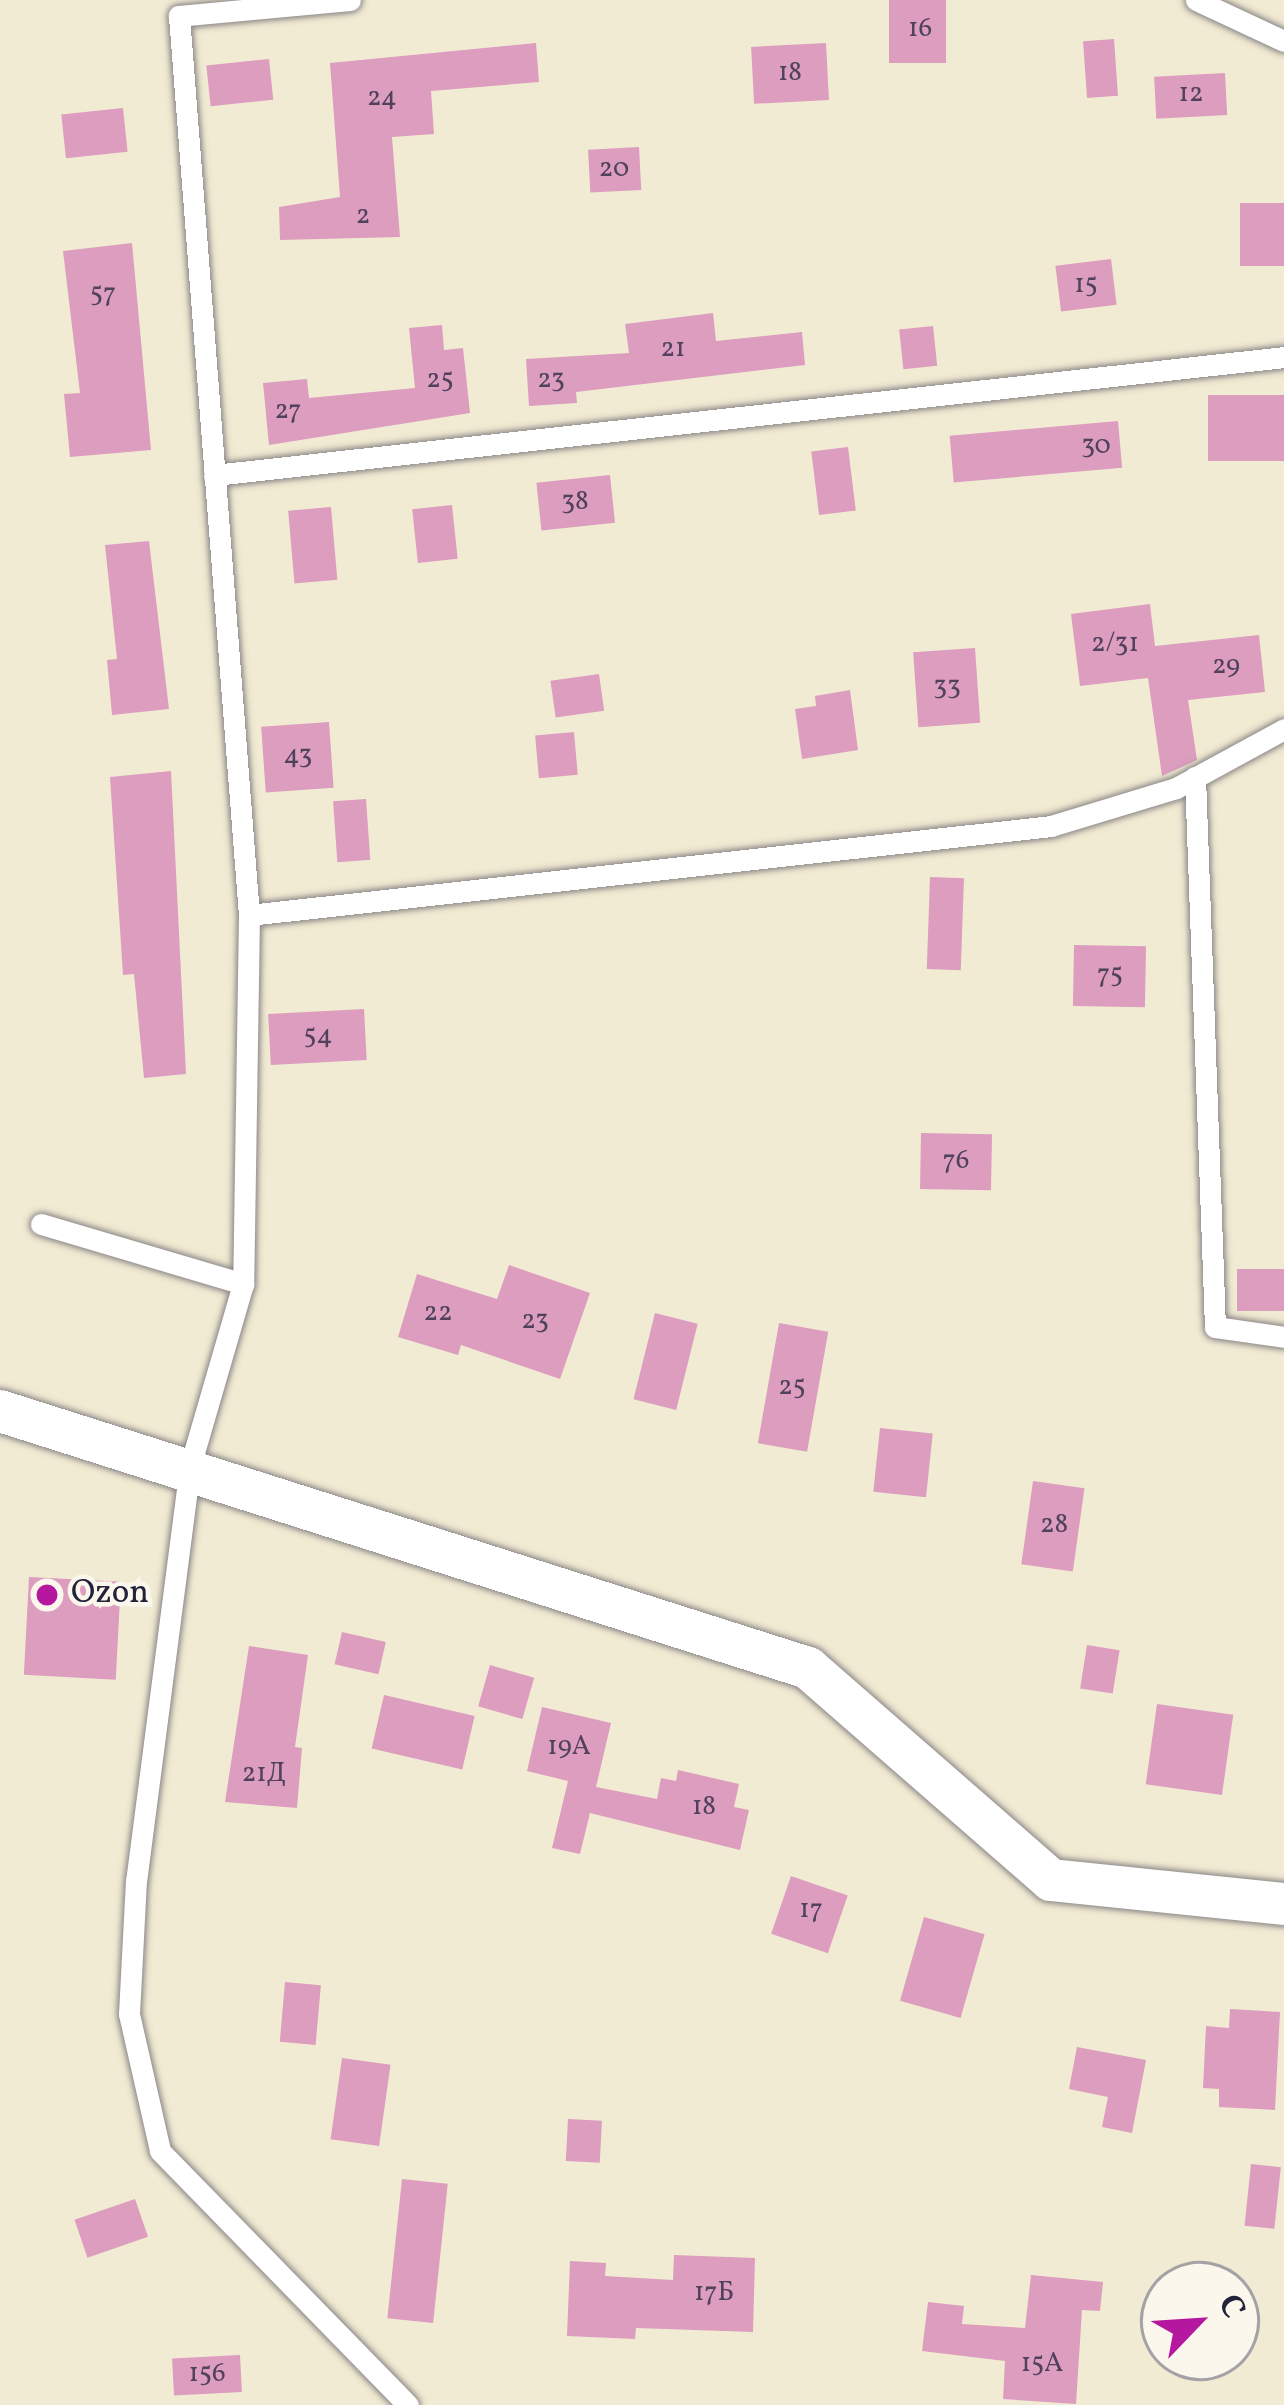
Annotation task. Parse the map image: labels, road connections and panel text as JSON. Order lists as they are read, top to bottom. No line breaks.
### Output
{"places":["Ozon"],"house_numbers":["16","18","12","24","20","2","15","57","21","25","23","27","30","38","2/31","29","33","43","75","54","76","22","23","25","28","19А","21Д","18","17","17Б","15А","156"],"north":"top right"}
